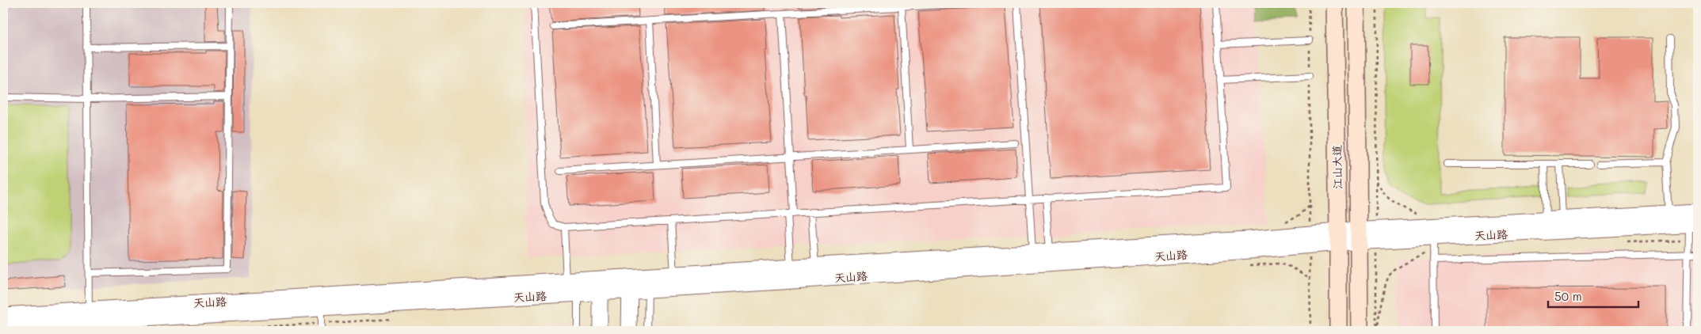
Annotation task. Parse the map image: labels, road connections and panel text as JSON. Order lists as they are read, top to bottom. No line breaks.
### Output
{"streets":{"main road":["江山大道"],"street":["天山路"]},"crossings":[["江山大道","天山路"]],"scale_bar":"50 m"}
